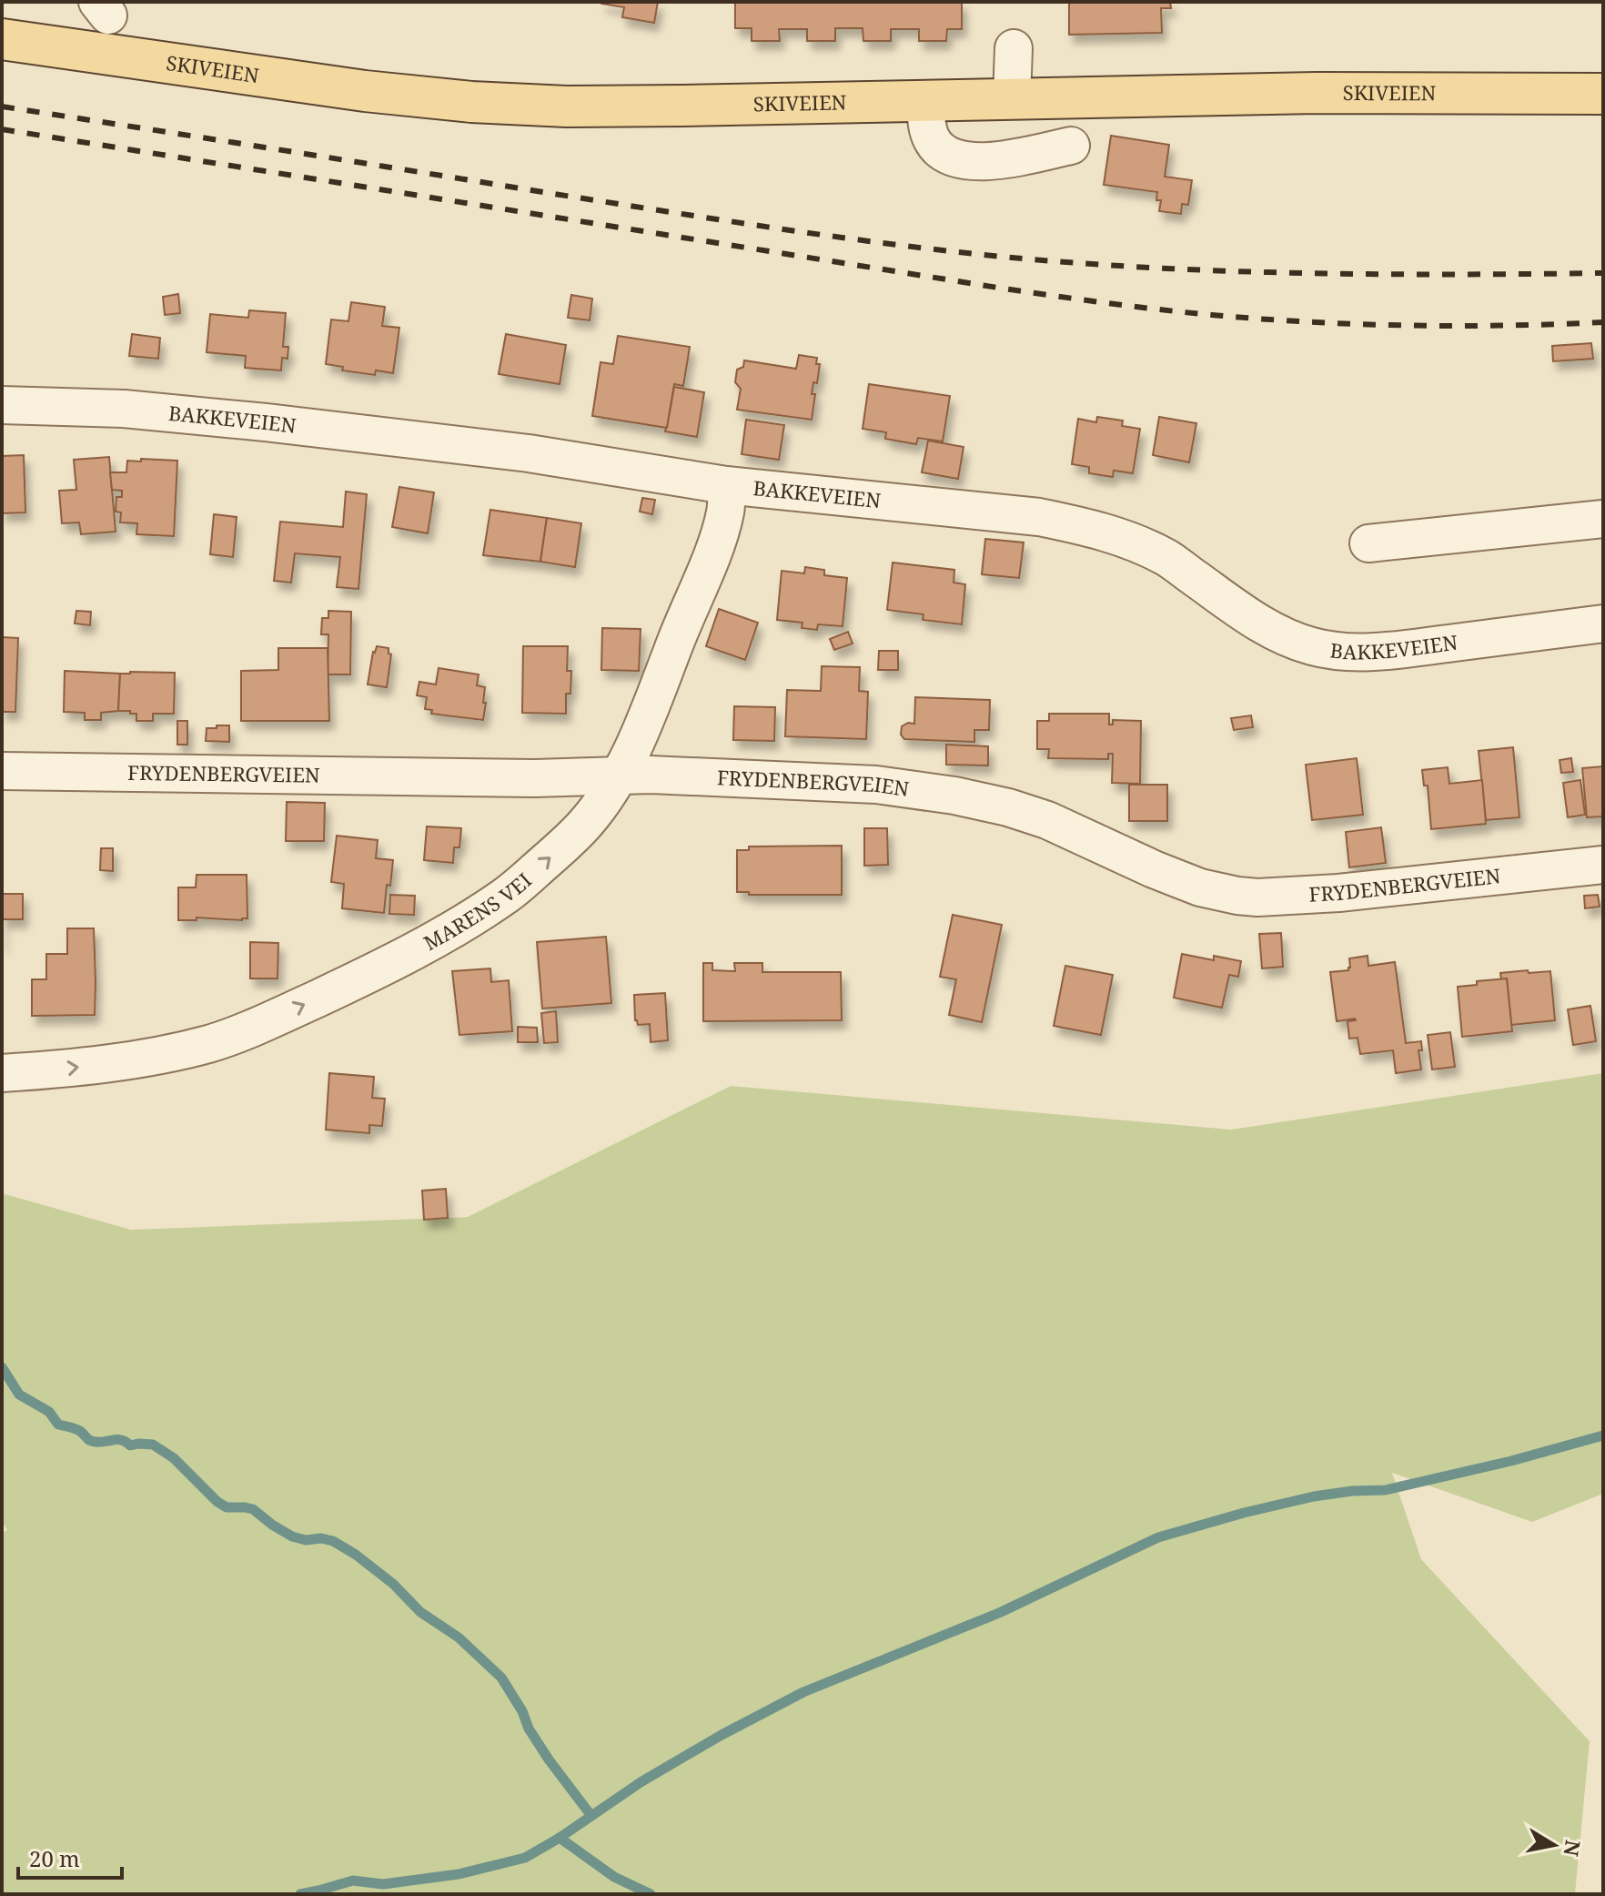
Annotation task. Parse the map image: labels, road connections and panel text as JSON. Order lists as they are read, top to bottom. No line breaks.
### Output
{"streets":{"main road":["SKIVEIEN"],"street":["BAKKEVEIEN","FRYDENBERGVEIEN","MARENS VEI"]},"crossings":[["BAKKEVEIEN","MARENS VEI"],["FRYDENBERGVEIEN","MARENS VEI"]],"one_way":["MARENS VEI"],"scale_bar":"20 m","north":"right"}
